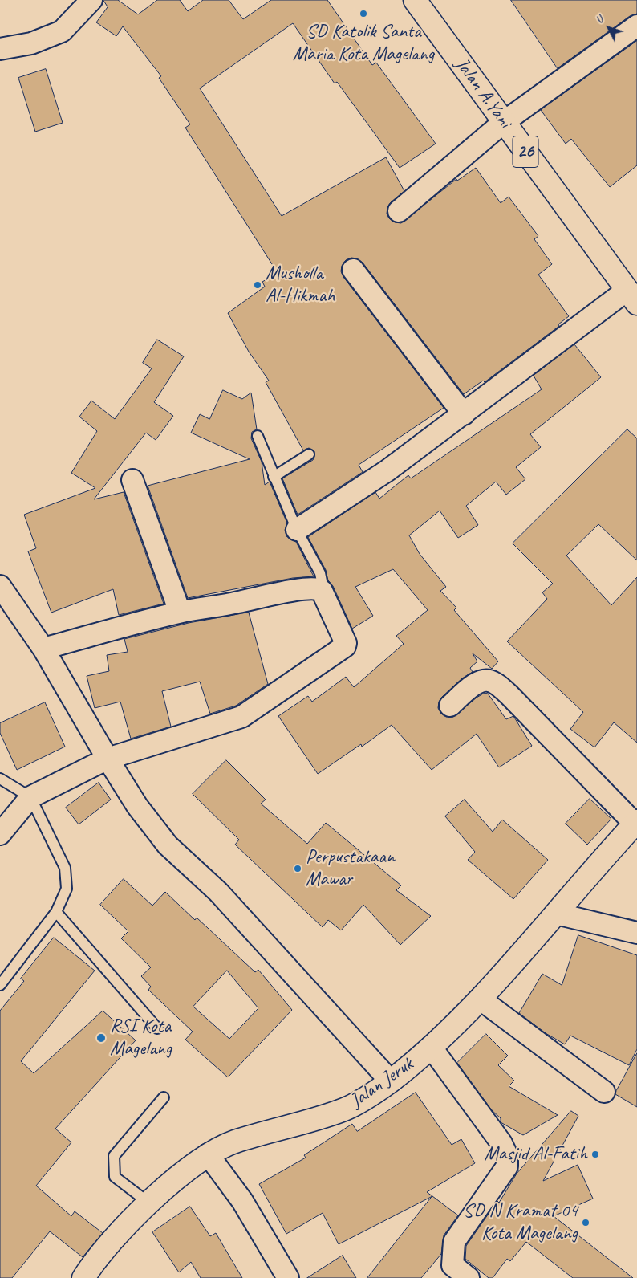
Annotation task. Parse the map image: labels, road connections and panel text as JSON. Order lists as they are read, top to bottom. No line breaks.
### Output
{"streets":{"main road":["Jalan A.Yani","26","Jalan Jeruk"]},"places":["SD Katolik Santa Maria Kota Magelang","Musholla Al-Hikmah","Perpustakaan Mawar","RSI Kota Magelang","Masjid Al-Fatih","SD N Kramat 04 Kota Magelang"],"north":"top left"}
